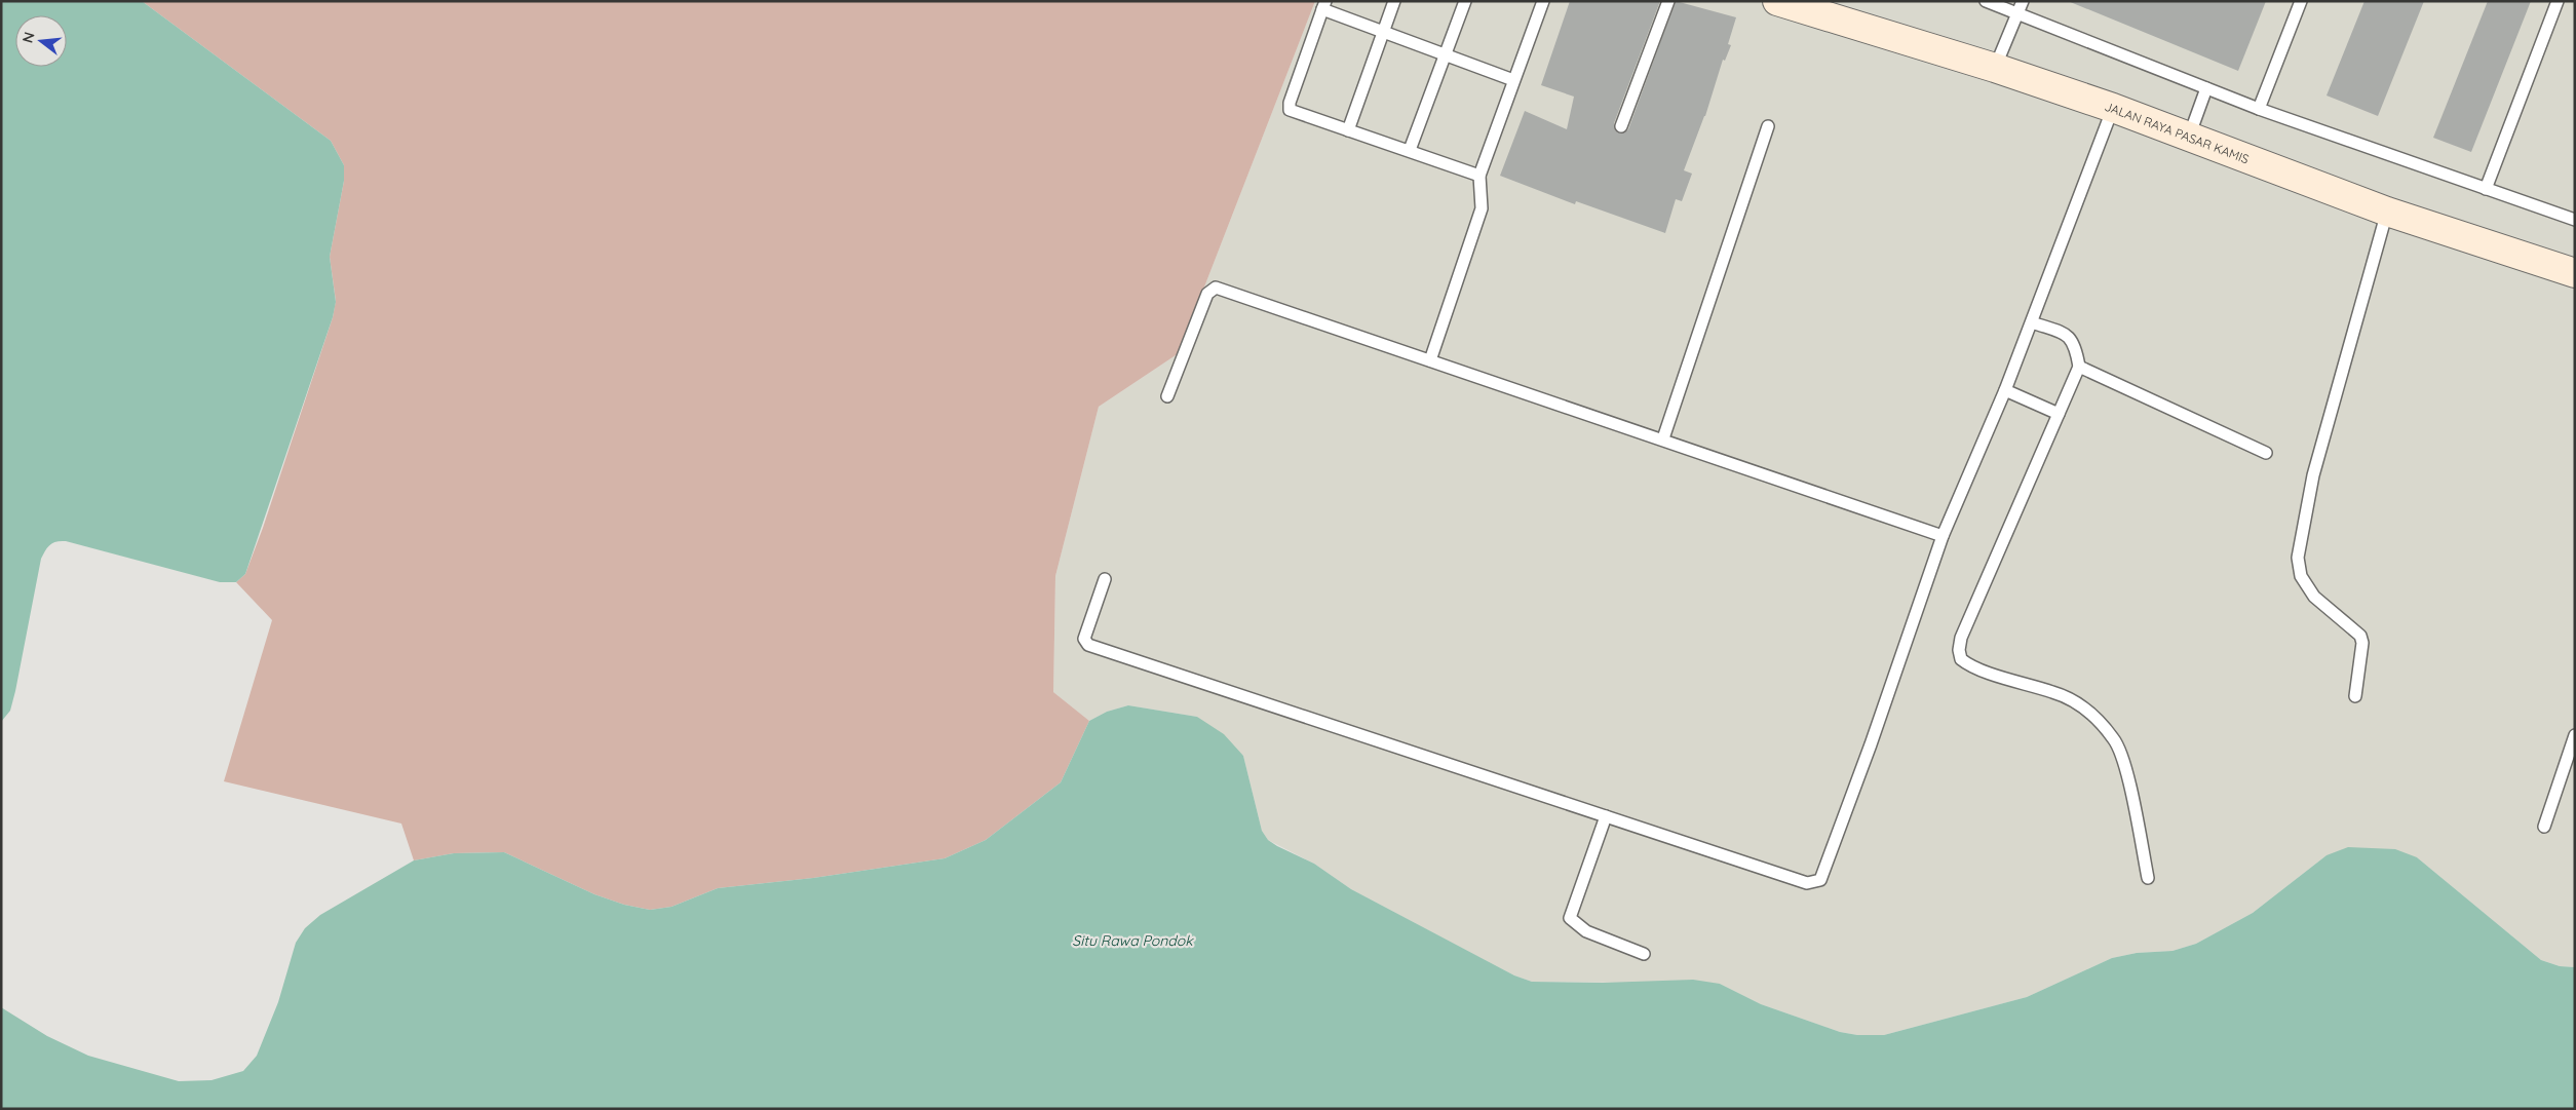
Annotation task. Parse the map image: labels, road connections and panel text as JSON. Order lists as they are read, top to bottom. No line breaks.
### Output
{"streets":{"main road":["JALAN RAYA PASAR KAMIS"]},"water":["Situ Rawa Pondok"],"north":"left"}
